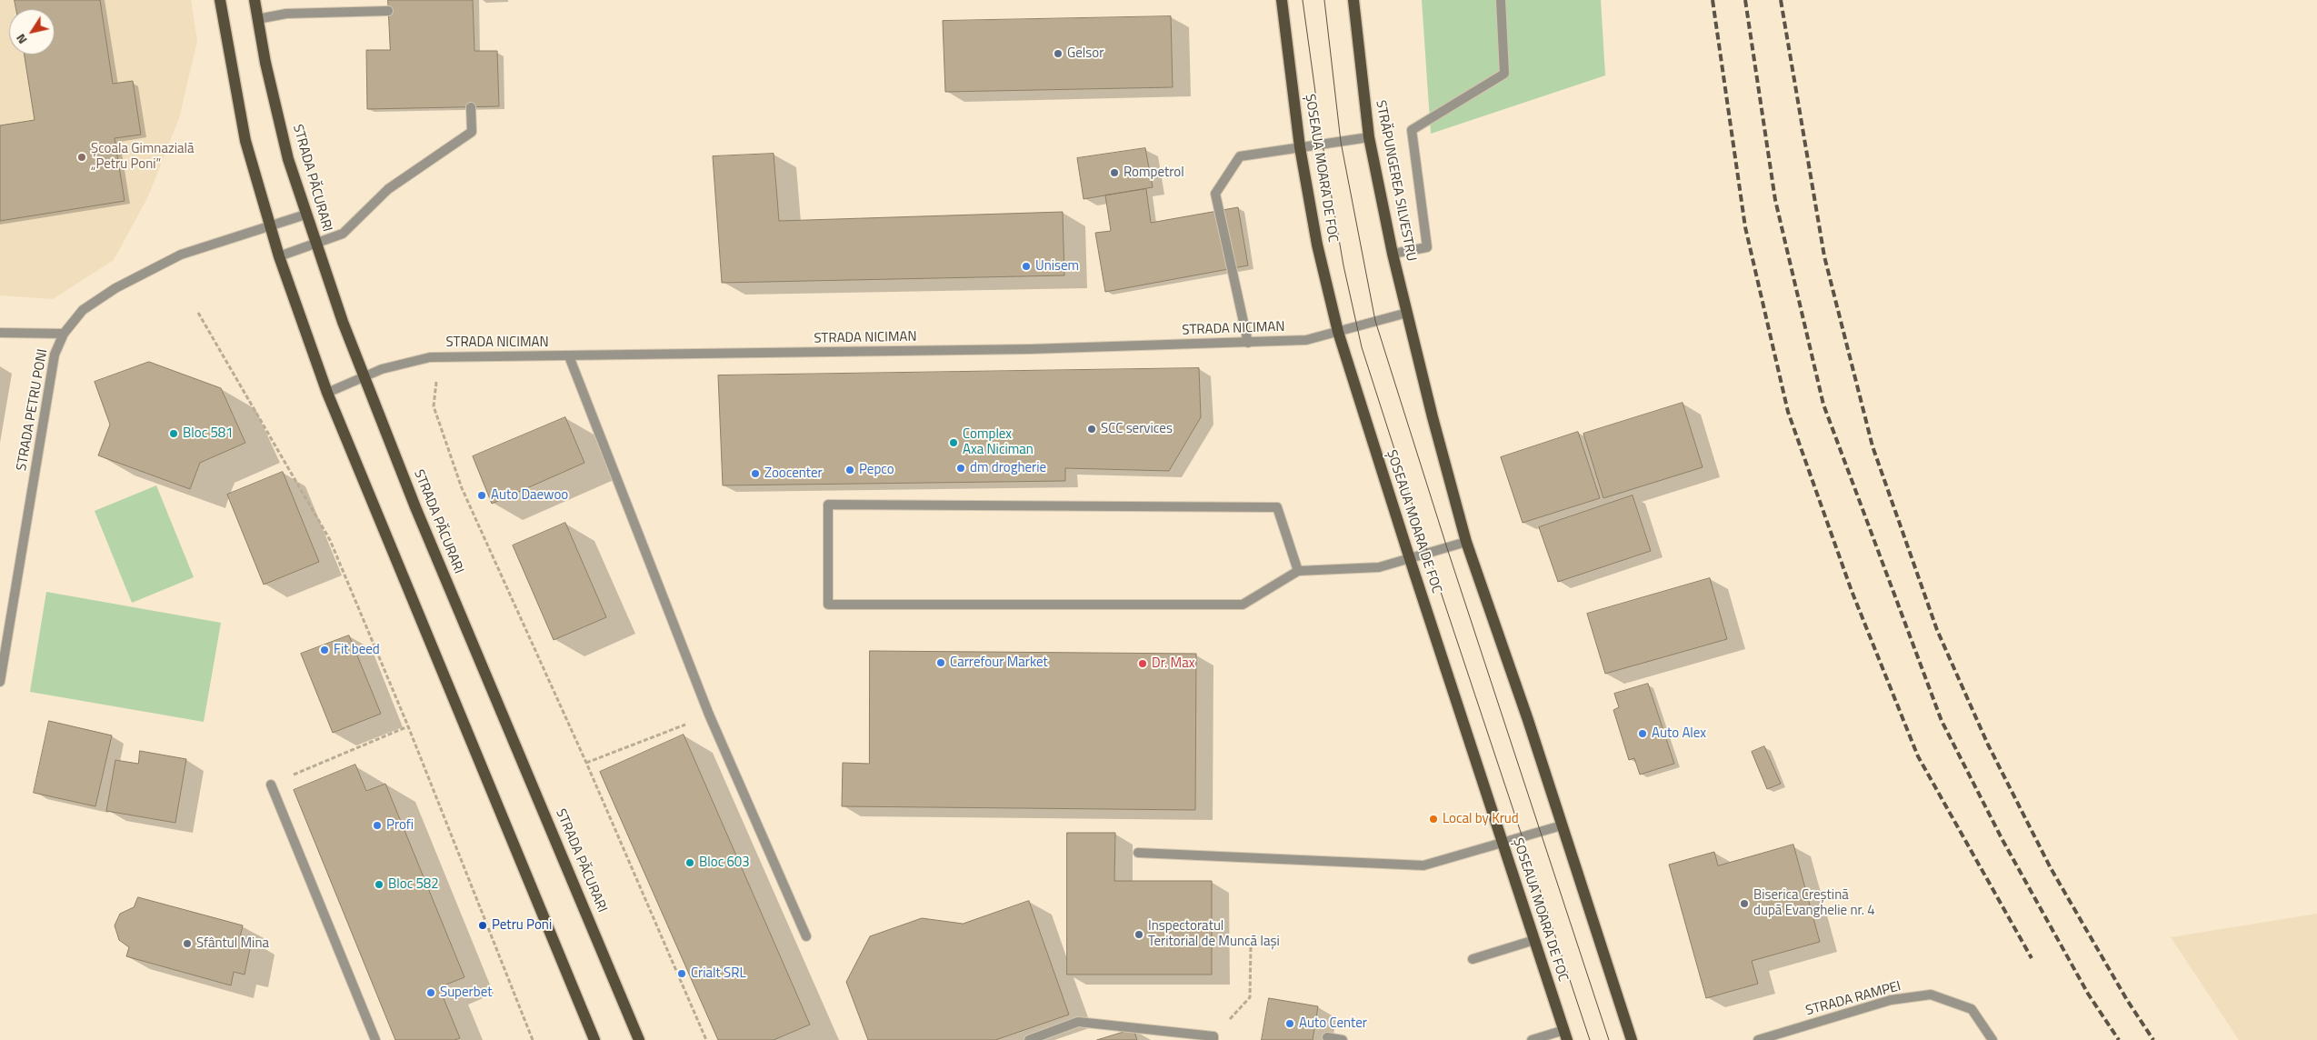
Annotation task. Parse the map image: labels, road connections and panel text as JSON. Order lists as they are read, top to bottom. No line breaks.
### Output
{"streets":{"main road":["ȘOSEAUA MOARA DE FOC","STRADA PĂCURARI","STRĂPUNGEREA SILVESTRU"],"street":["STRADA NICIMAN","STRADA PETRU PONI","STRADA RAMPEI"]},"crossings":[["ȘOSEAUA MOARA DE FOC","STRADA NICIMAN"],["STRADA PĂCURARI","STRADA NICIMAN"],["STRADA PĂCURARI","STRADA PETRU PONI"],["STRĂPUNGEREA SILVESTRU","STRADA NICIMAN"]],"places":["Gelsor","Şcoala Gimnazială „Petru Poni”","Rompetrol","Unisem","SCC services","Bloc 581","Complex Axa Niciman","dm drogherie","Pepco","Zoocenter","Auto Daewoo","Fit beed","Carrefour Market","Dr. Max","Auto Alex","Local by Krud","Profi","Bloc 603","Bloc 582","Biserica Creștină după Evanghelie nr. 4","Petru Poni","Inspectoratul Teritorial de Muncă Iași","Sfântul Mina","Crialt SRL","Superbet","Auto Center"],"north":"bottom left"}
